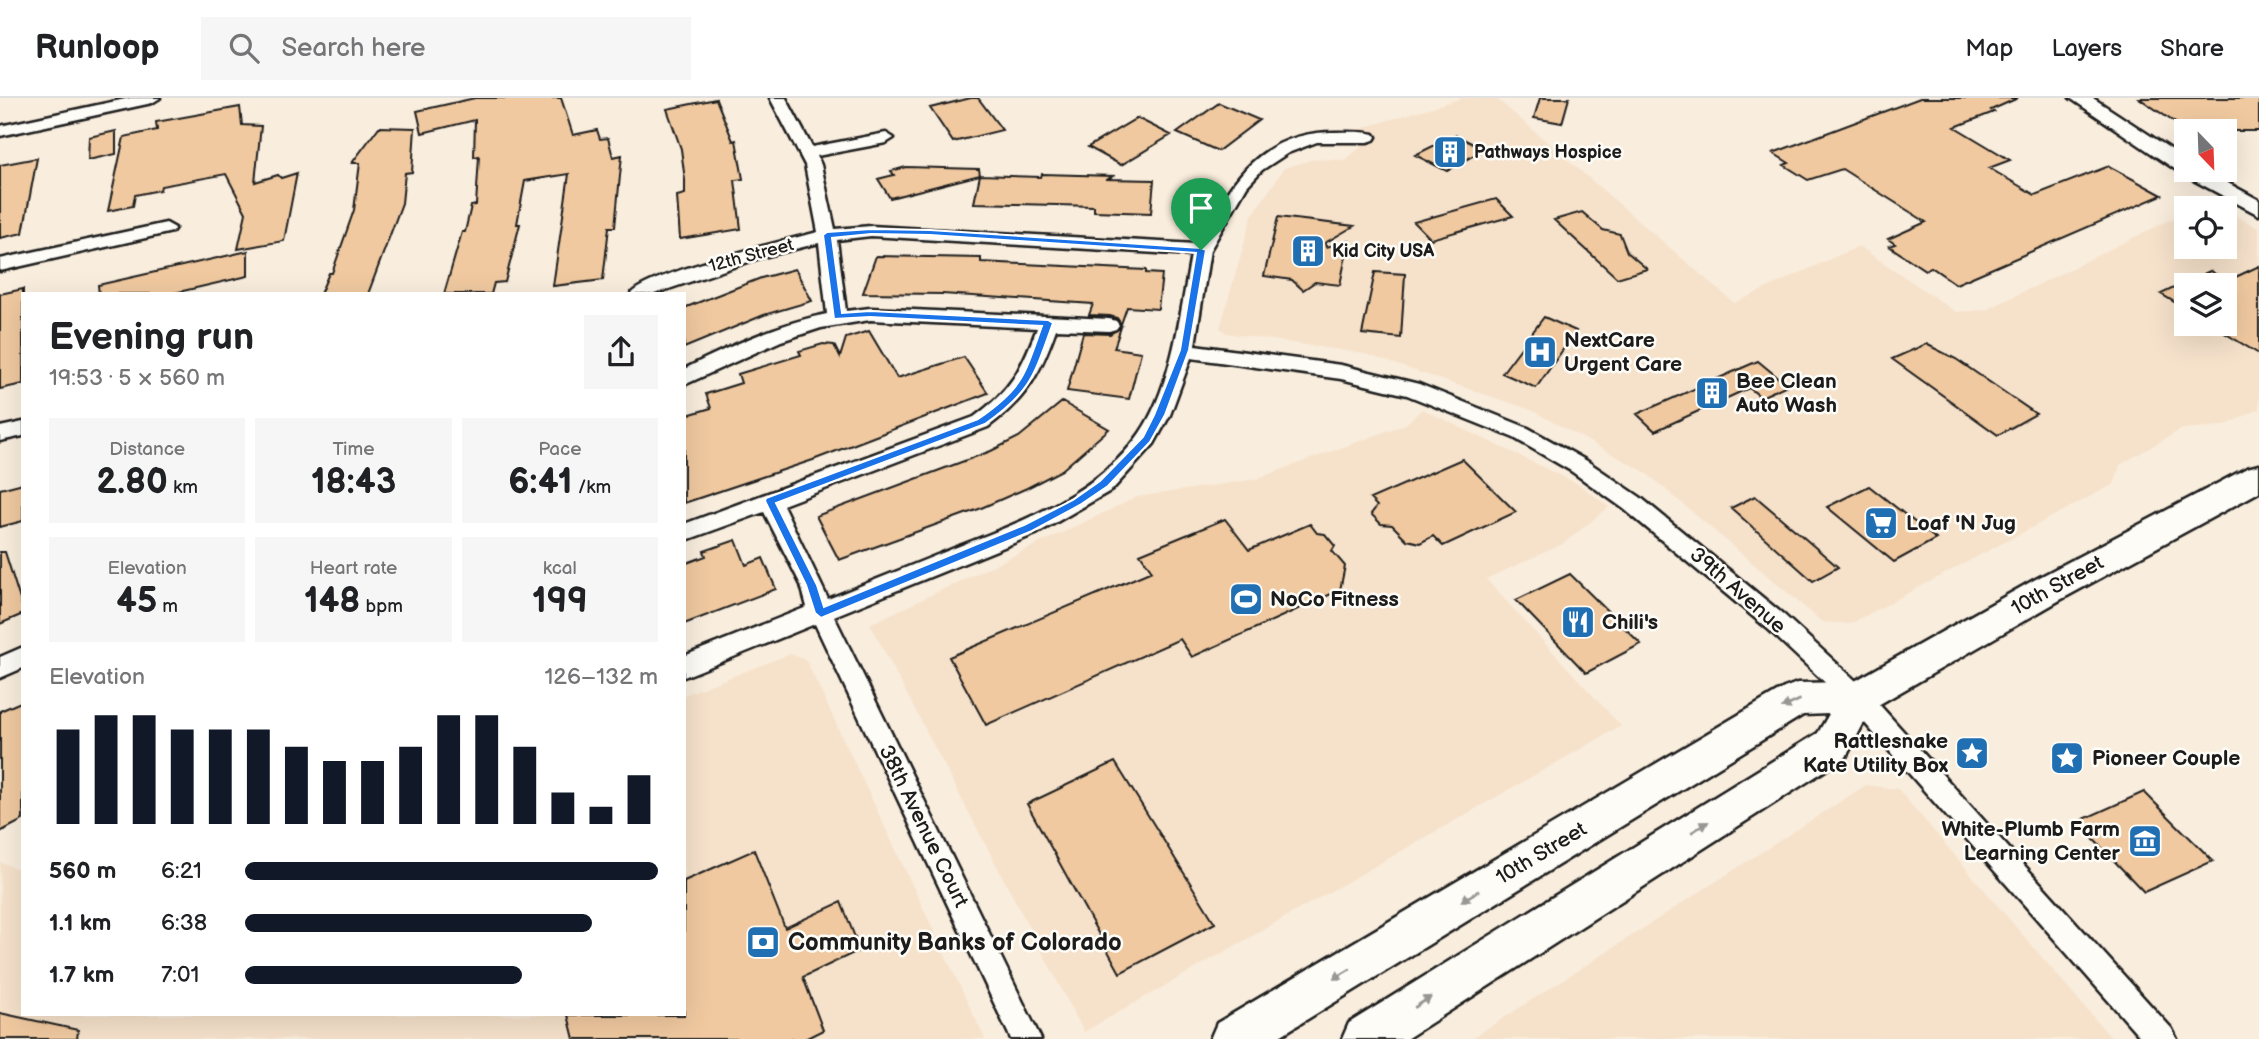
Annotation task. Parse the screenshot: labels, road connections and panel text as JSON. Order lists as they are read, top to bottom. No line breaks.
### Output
{"streets":{"main road":["10th Street"],"street":["12th Street","39th Avenue","38th Avenue Court"]},"crossings":[["10th Street","39th Avenue"]],"places":{"building":["Pathways Hospice","Kid City USA","Bee Clean Auto Wash"],"hospital":["NextCare Urgent Care"],"supermarket":["Loaf 'N Jug"],"sports":["NoCo Fitness"],"restaurant":["Chili's"],"place":["Rattlesnake Kate Utility Box","Pioneer Couple"],"museum":["White-Plumb Farm Learning Center"],"bank":["Community Banks of Colorado"]},"north":"bottom right","page":{"header":"Runloop","search":"Search here","nav":["Map","Layers","Share"],"heading":["Evening run","19:53 · 5 × 560 m"],"stats":[["Distance","2.80 km"],["Time","18:43"],["Pace","6:41 /km"],["Elevation","45 m"],["Heart rate","148 bpm"],["kcal","199"]],"chart":["Elevation","126–132 m"],"list":[{"name":"560 m","note":"6:21"},{"name":"1.1 km","note":"6:38"},{"name":"1.7 km","note":"7:01"}]}}
